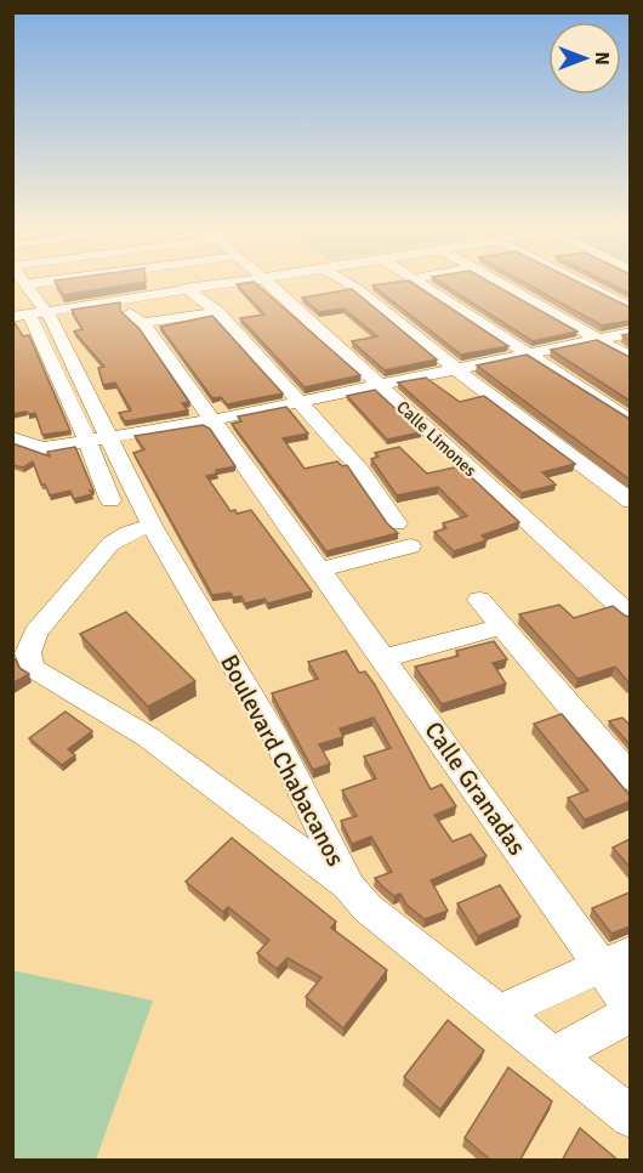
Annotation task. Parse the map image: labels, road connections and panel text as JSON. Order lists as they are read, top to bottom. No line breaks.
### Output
{"streets":{"street":["Calle Limones","Boulevard Chabacanos","Calle Granadas"]},"north":"right"}
